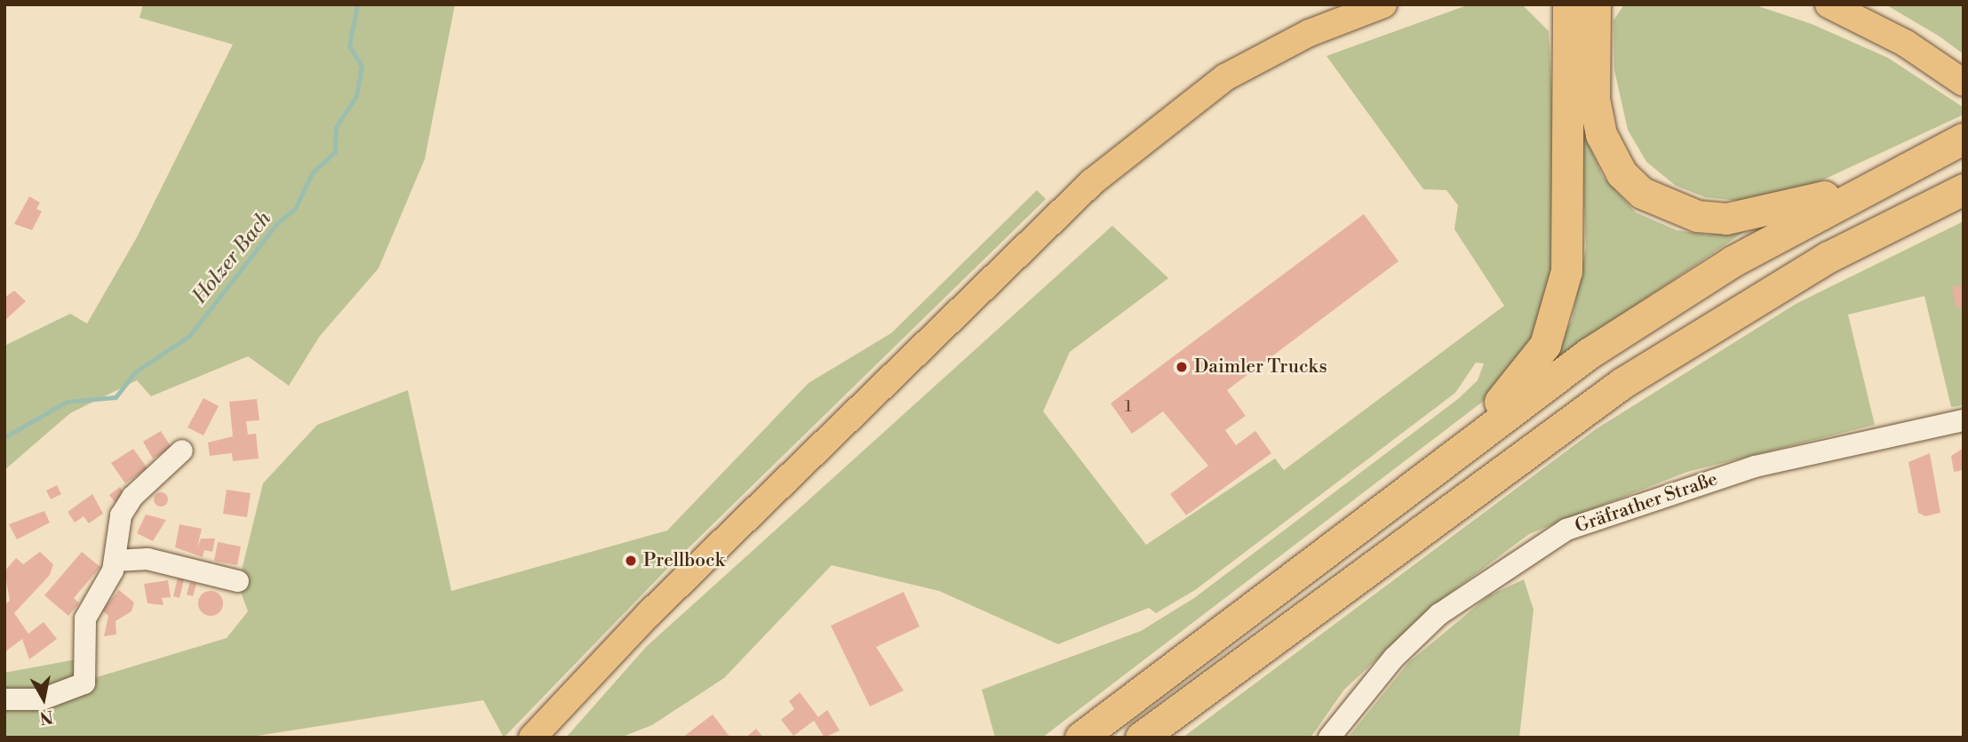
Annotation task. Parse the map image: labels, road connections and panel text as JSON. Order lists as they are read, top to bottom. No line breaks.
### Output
{"streets":{"street":["Gräfrather Straße"]},"water":["Holzer Bach"],"places":["Daimler Trucks","Prellbock"],"house_numbers":["1"],"north":"bottom"}
